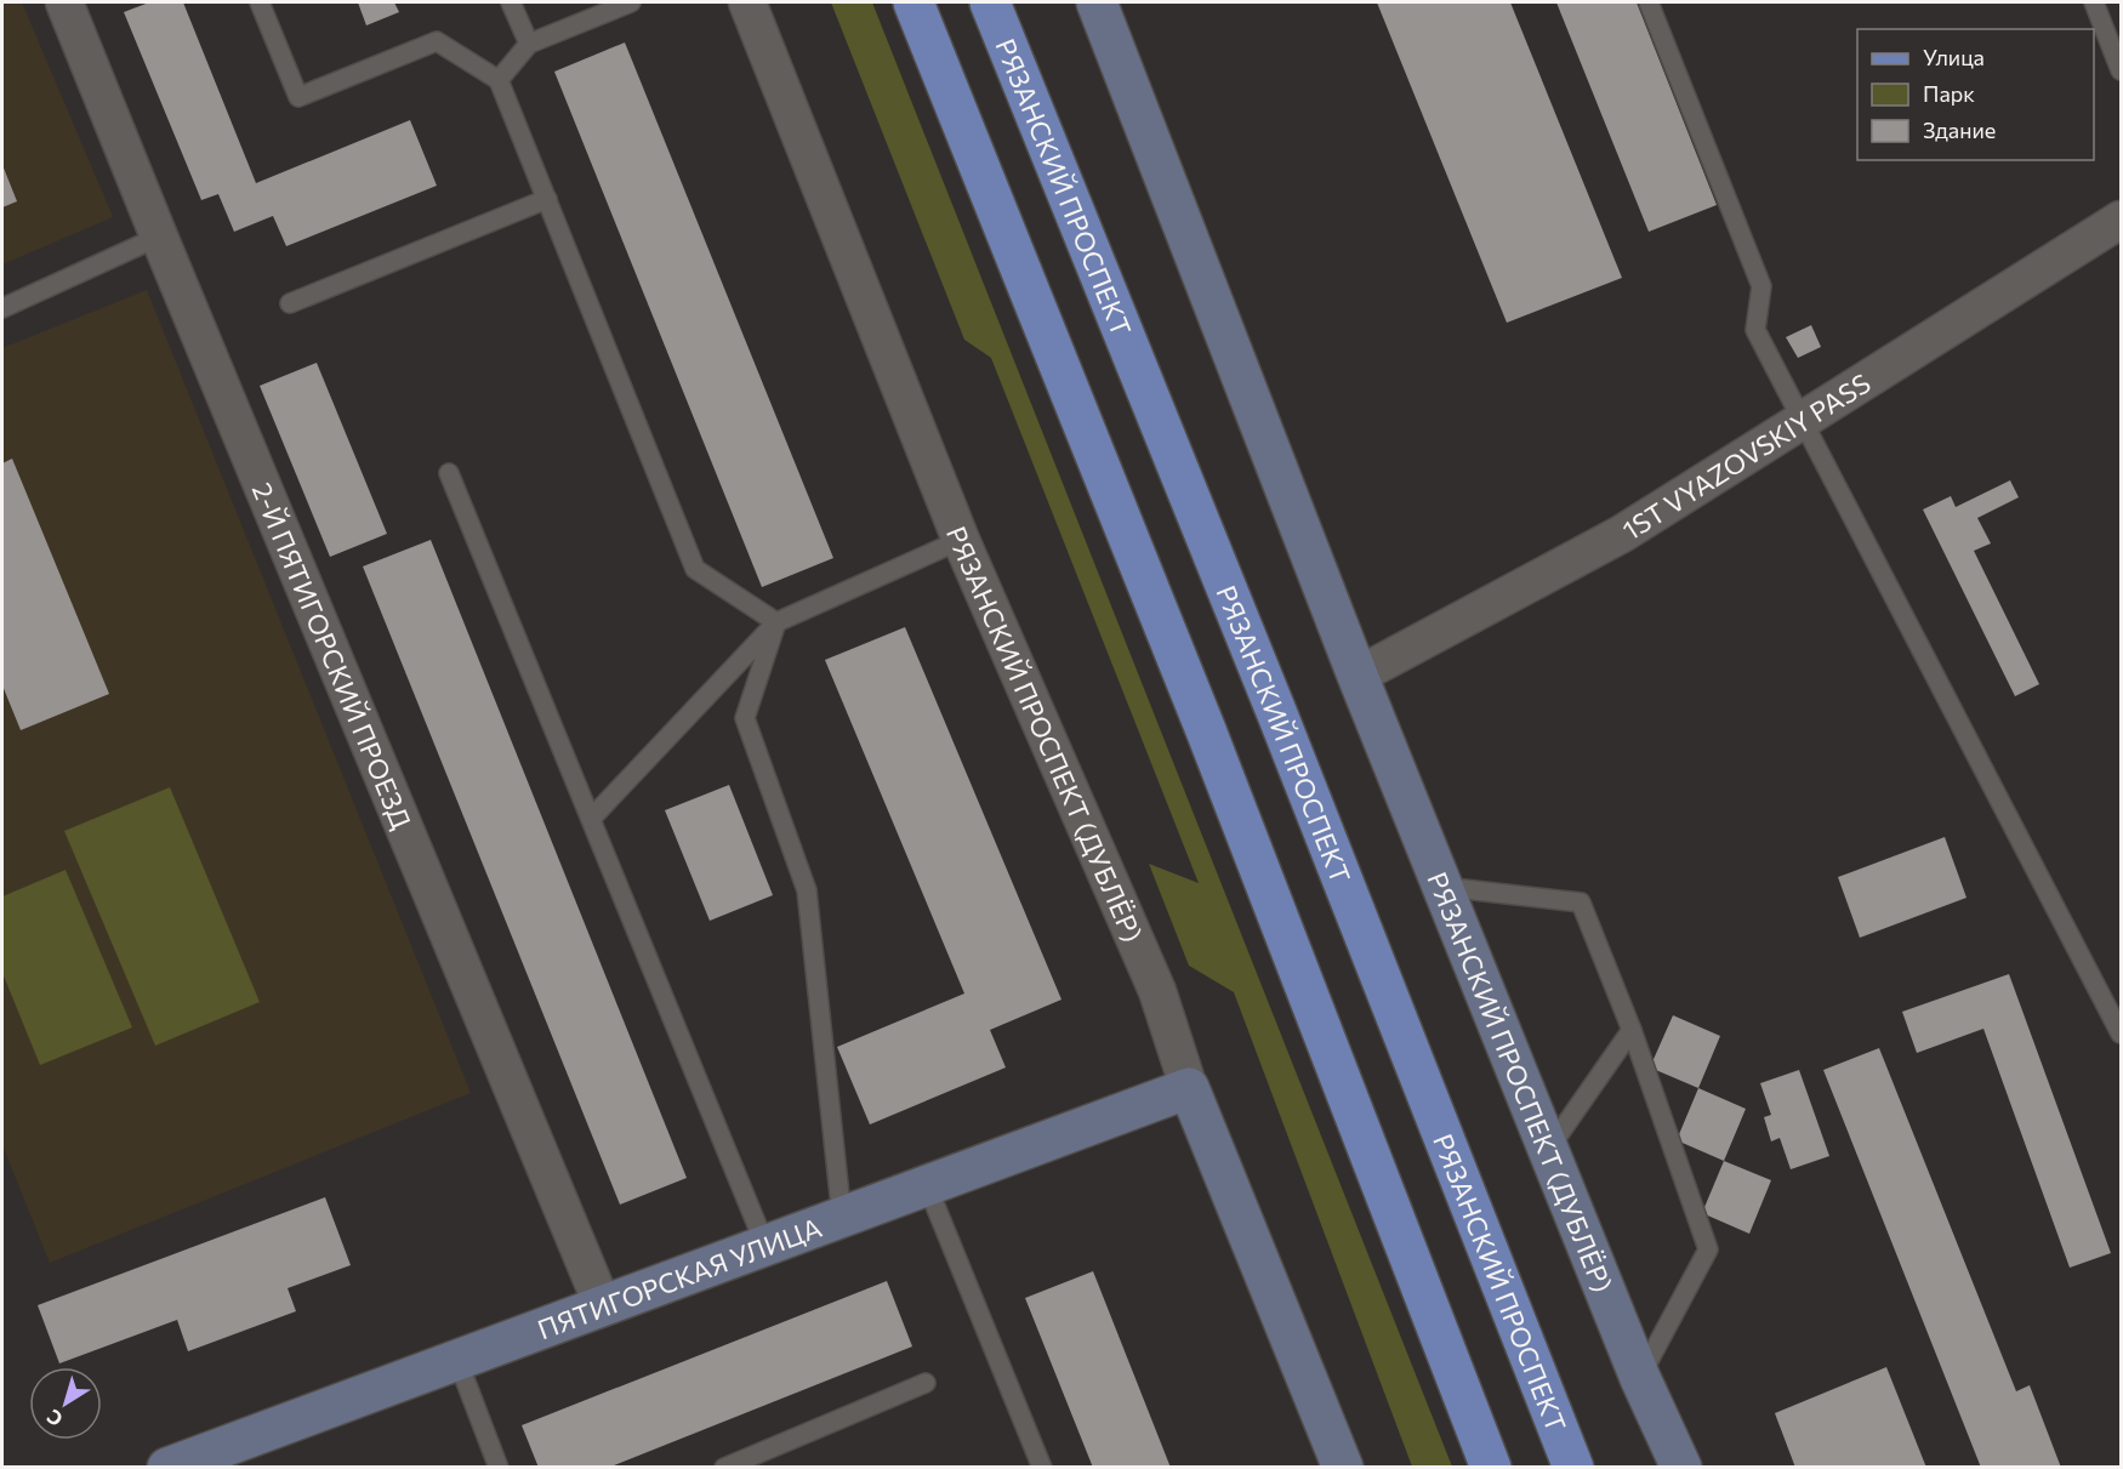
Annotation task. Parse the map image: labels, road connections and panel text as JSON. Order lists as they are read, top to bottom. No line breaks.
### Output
{"streets":{"main road":["РЯЗАНСКИЙ ПРОСПЕКТ"],"street":["1ST VYAZOVSKIY PASS","2-Й ПЯТИГОРСКИЙ ПРОЕЗД","РЯЗАНСКИЙ ПРОСПЕКТ (ДУБЛЁР)","ПЯТИГОРСКАЯ УЛИЦА"]},"crossings":[["1ST VYAZOVSKIY PASS","РЯЗАНСКИЙ ПРОСПЕКТ (ДУБЛЁР)"],["2-Й ПЯТИГОРСКИЙ ПРОЕЗД","ПЯТИГОРСКАЯ УЛИЦА"],["РЯЗАНСКИЙ ПРОСПЕКТ (ДУБЛЁР)","ПЯТИГОРСКАЯ УЛИЦА"]],"legend":["Улица","Парк","Здание"],"north":"bottom left"}
